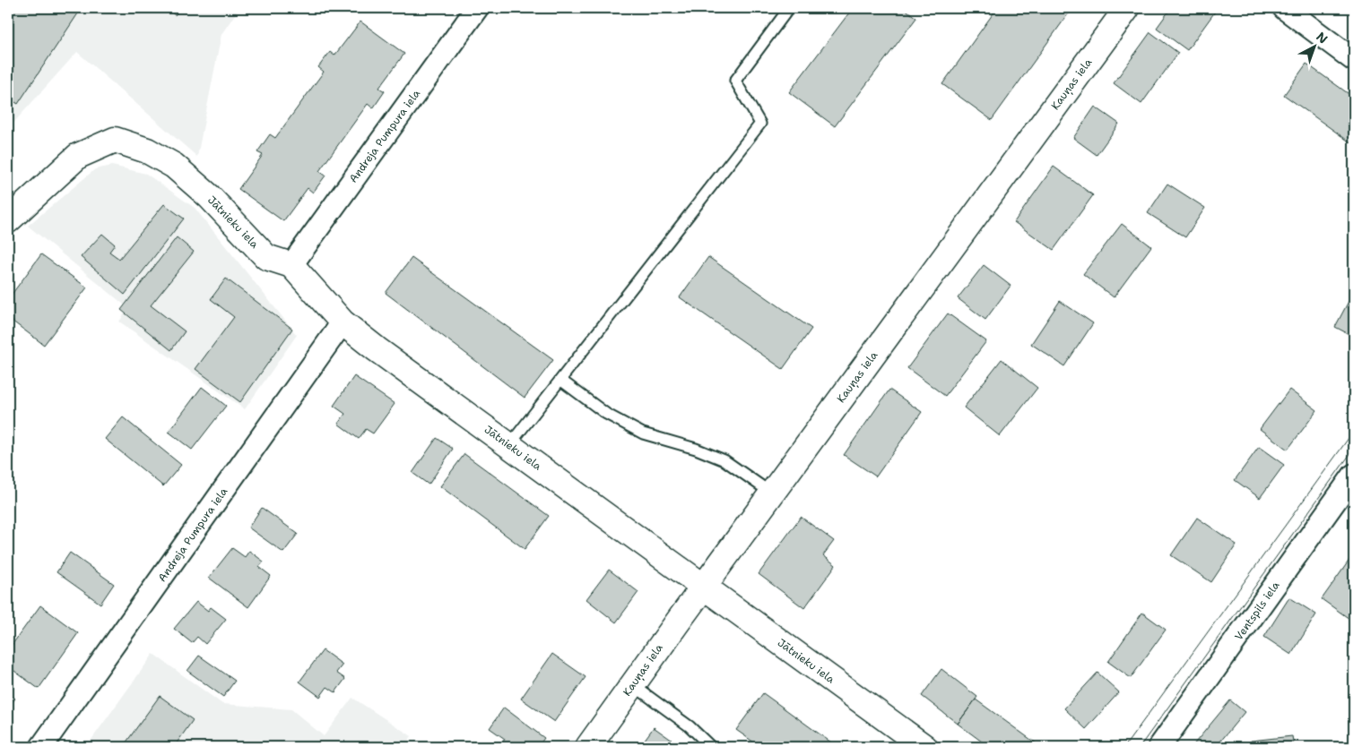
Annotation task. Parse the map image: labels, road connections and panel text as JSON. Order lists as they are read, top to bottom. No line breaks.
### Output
{"streets":{"street":["Kauņas iela","Andreja Pumpura iela","Jātnieku iela","Ventspils iela"]},"crossings":[["Kauņas iela","Jātnieku iela"],["Andreja Pumpura iela","Jātnieku iela"]],"north":"top right"}
